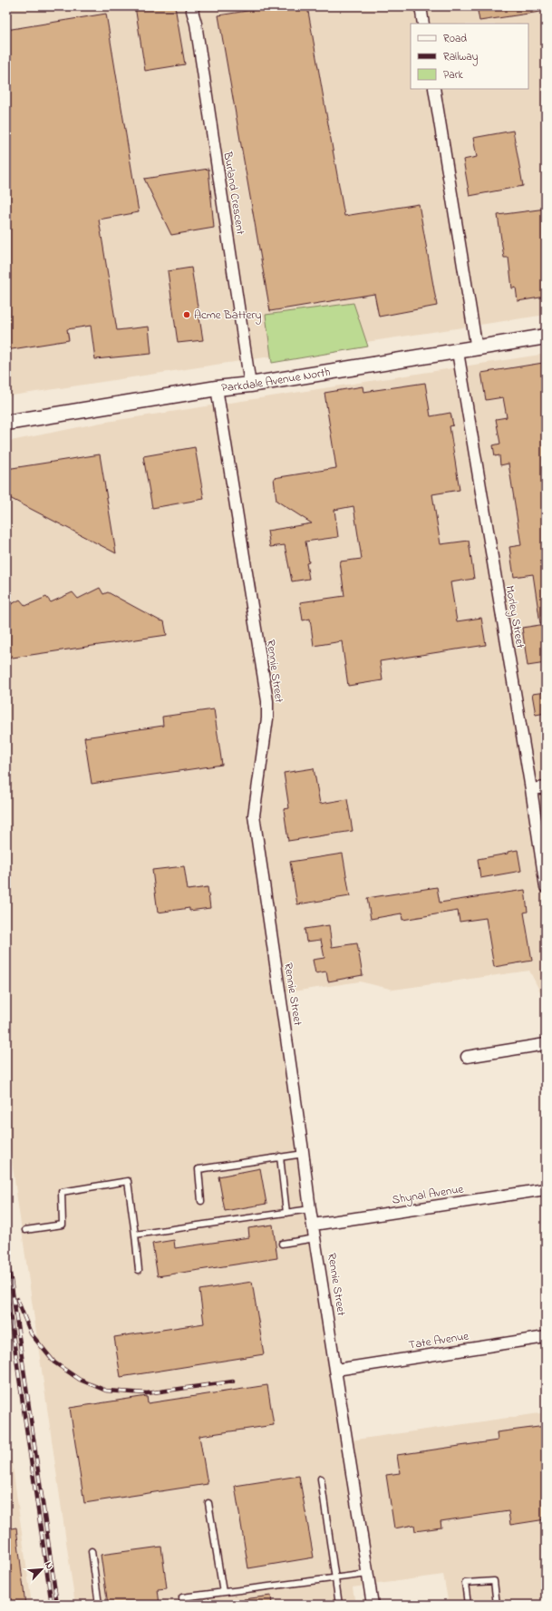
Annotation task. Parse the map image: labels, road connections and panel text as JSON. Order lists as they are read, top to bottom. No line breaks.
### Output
{"streets":{"main road":["Parkdale Avenue North"],"street":["Burland Crescent","Morley Street","Rennie Street","Shynal Avenue","Tate Avenue"]},"crossings":[["Burland Crescent","Parkdale Avenue North"],["Parkdale Avenue North","Morley Street"],["Parkdale Avenue North","Rennie Street"],["Rennie Street","Shynal Avenue"],["Rennie Street","Tate Avenue"]],"places":["Acme Battery"],"legend":["Road","Railway","Park"],"north":"top right"}
